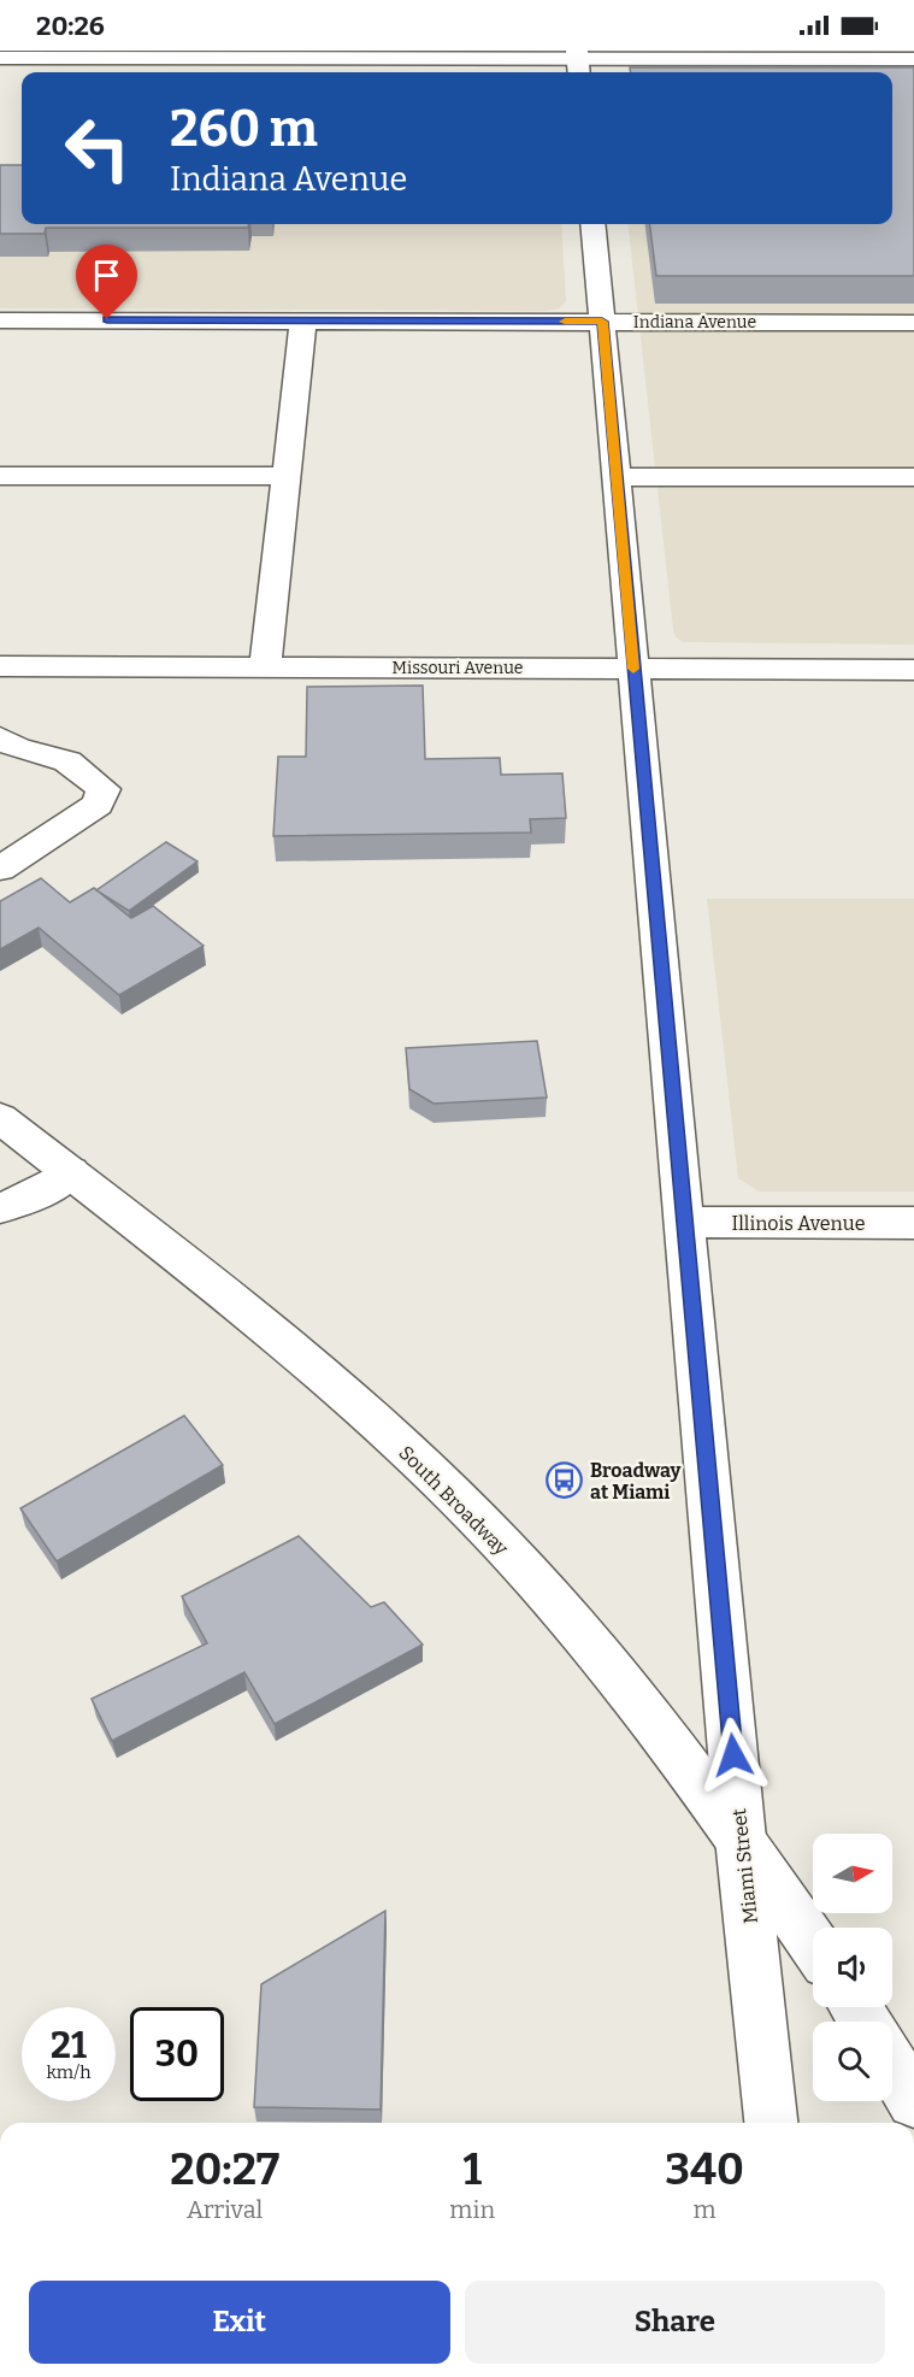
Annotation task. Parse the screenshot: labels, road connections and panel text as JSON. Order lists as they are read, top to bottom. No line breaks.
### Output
{"streets":{"street":["Indiana Avenue","Missouri Avenue","Illinois Avenue","South Broadway","Miami Street"]},"crossings":[["Indiana Avenue","Miami Street"],["Missouri Avenue","Miami Street"],["Illinois Avenue","Miami Street"],["South Broadway","Miami Street"]],"places":{"bus stop":["Broadway at Miami"]},"north":"right","page":{"status":"20:26","turn":["260 m","Indiana Avenue"],"speed":"21 km/h","limit":"30","eta":["20:27","Arrival","1","min","340","m"],"buttons":["Exit","Share"]}}
